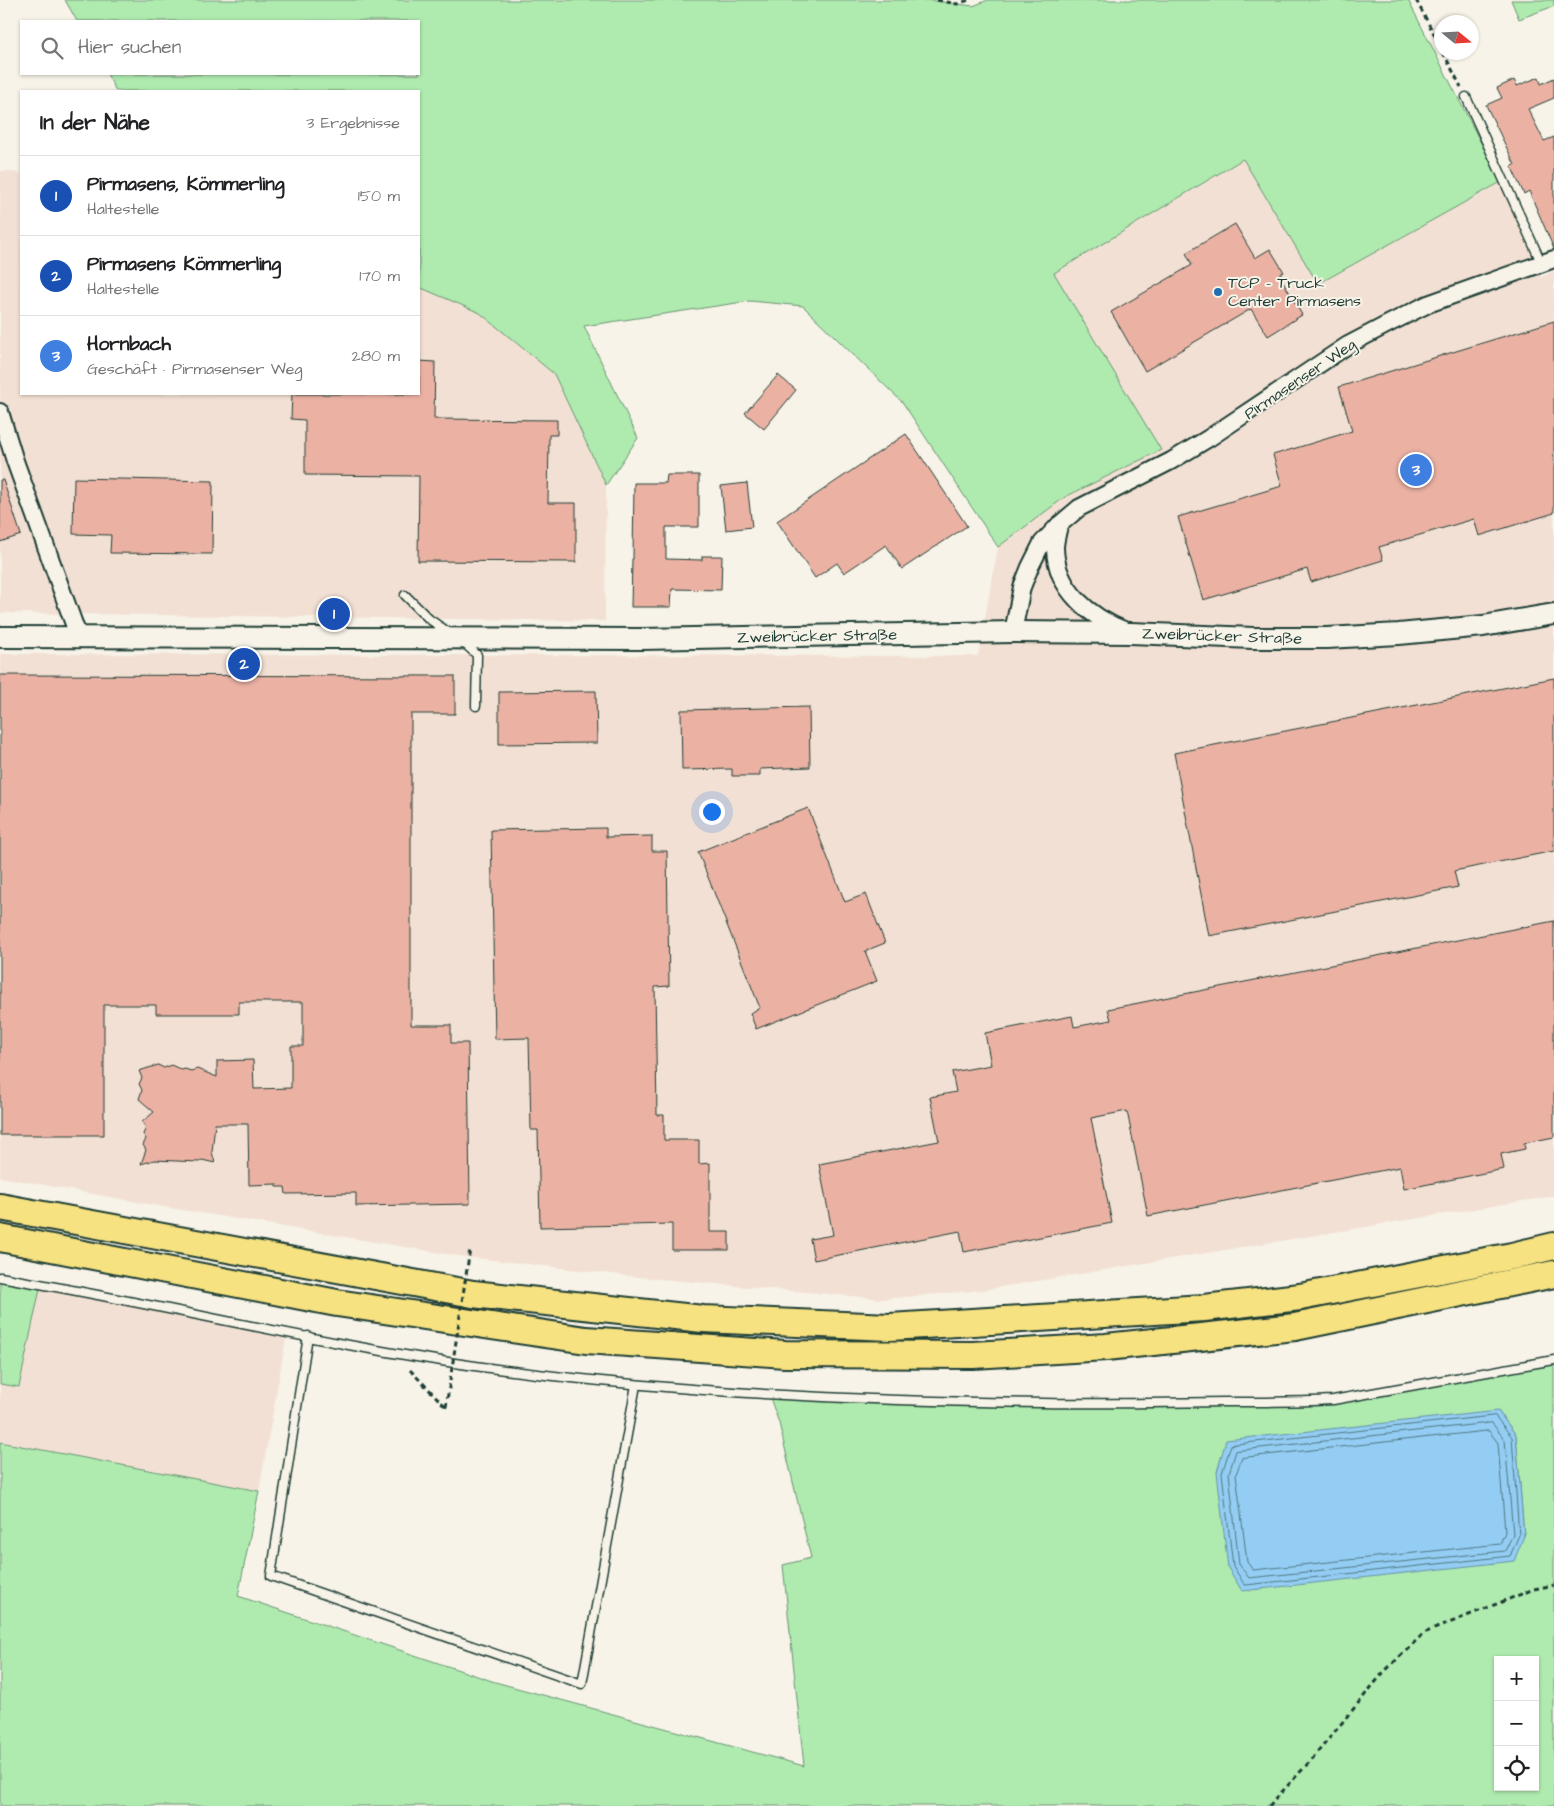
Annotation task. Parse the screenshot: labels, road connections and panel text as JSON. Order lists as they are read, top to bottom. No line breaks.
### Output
{"streets":{"street":["Pirmasenser Weg","Zweibrücker Straße"]},"crossings":[["Pirmasenser Weg","Zweibrücker Straße"]],"places":["TCP - Truck Center Pirmasens"],"north":"right","page":{"search":"Hier suchen","heading":["In der Nähe","3 Ergebnisse"],"list":[{"mark":"1","name":"Pirmasens, Kömmerling","note":"Haltestelle","value":"150 m"},{"mark":"2","name":"Pirmasens Kömmerling","note":"Haltestelle","value":"170 m"},{"mark":"3","name":"Hornbach","note":"Geschäft · Pirmasenser Weg","value":"280 m"}],"pins":["3","1","2"],"map_buttons":["+","−"]}}
